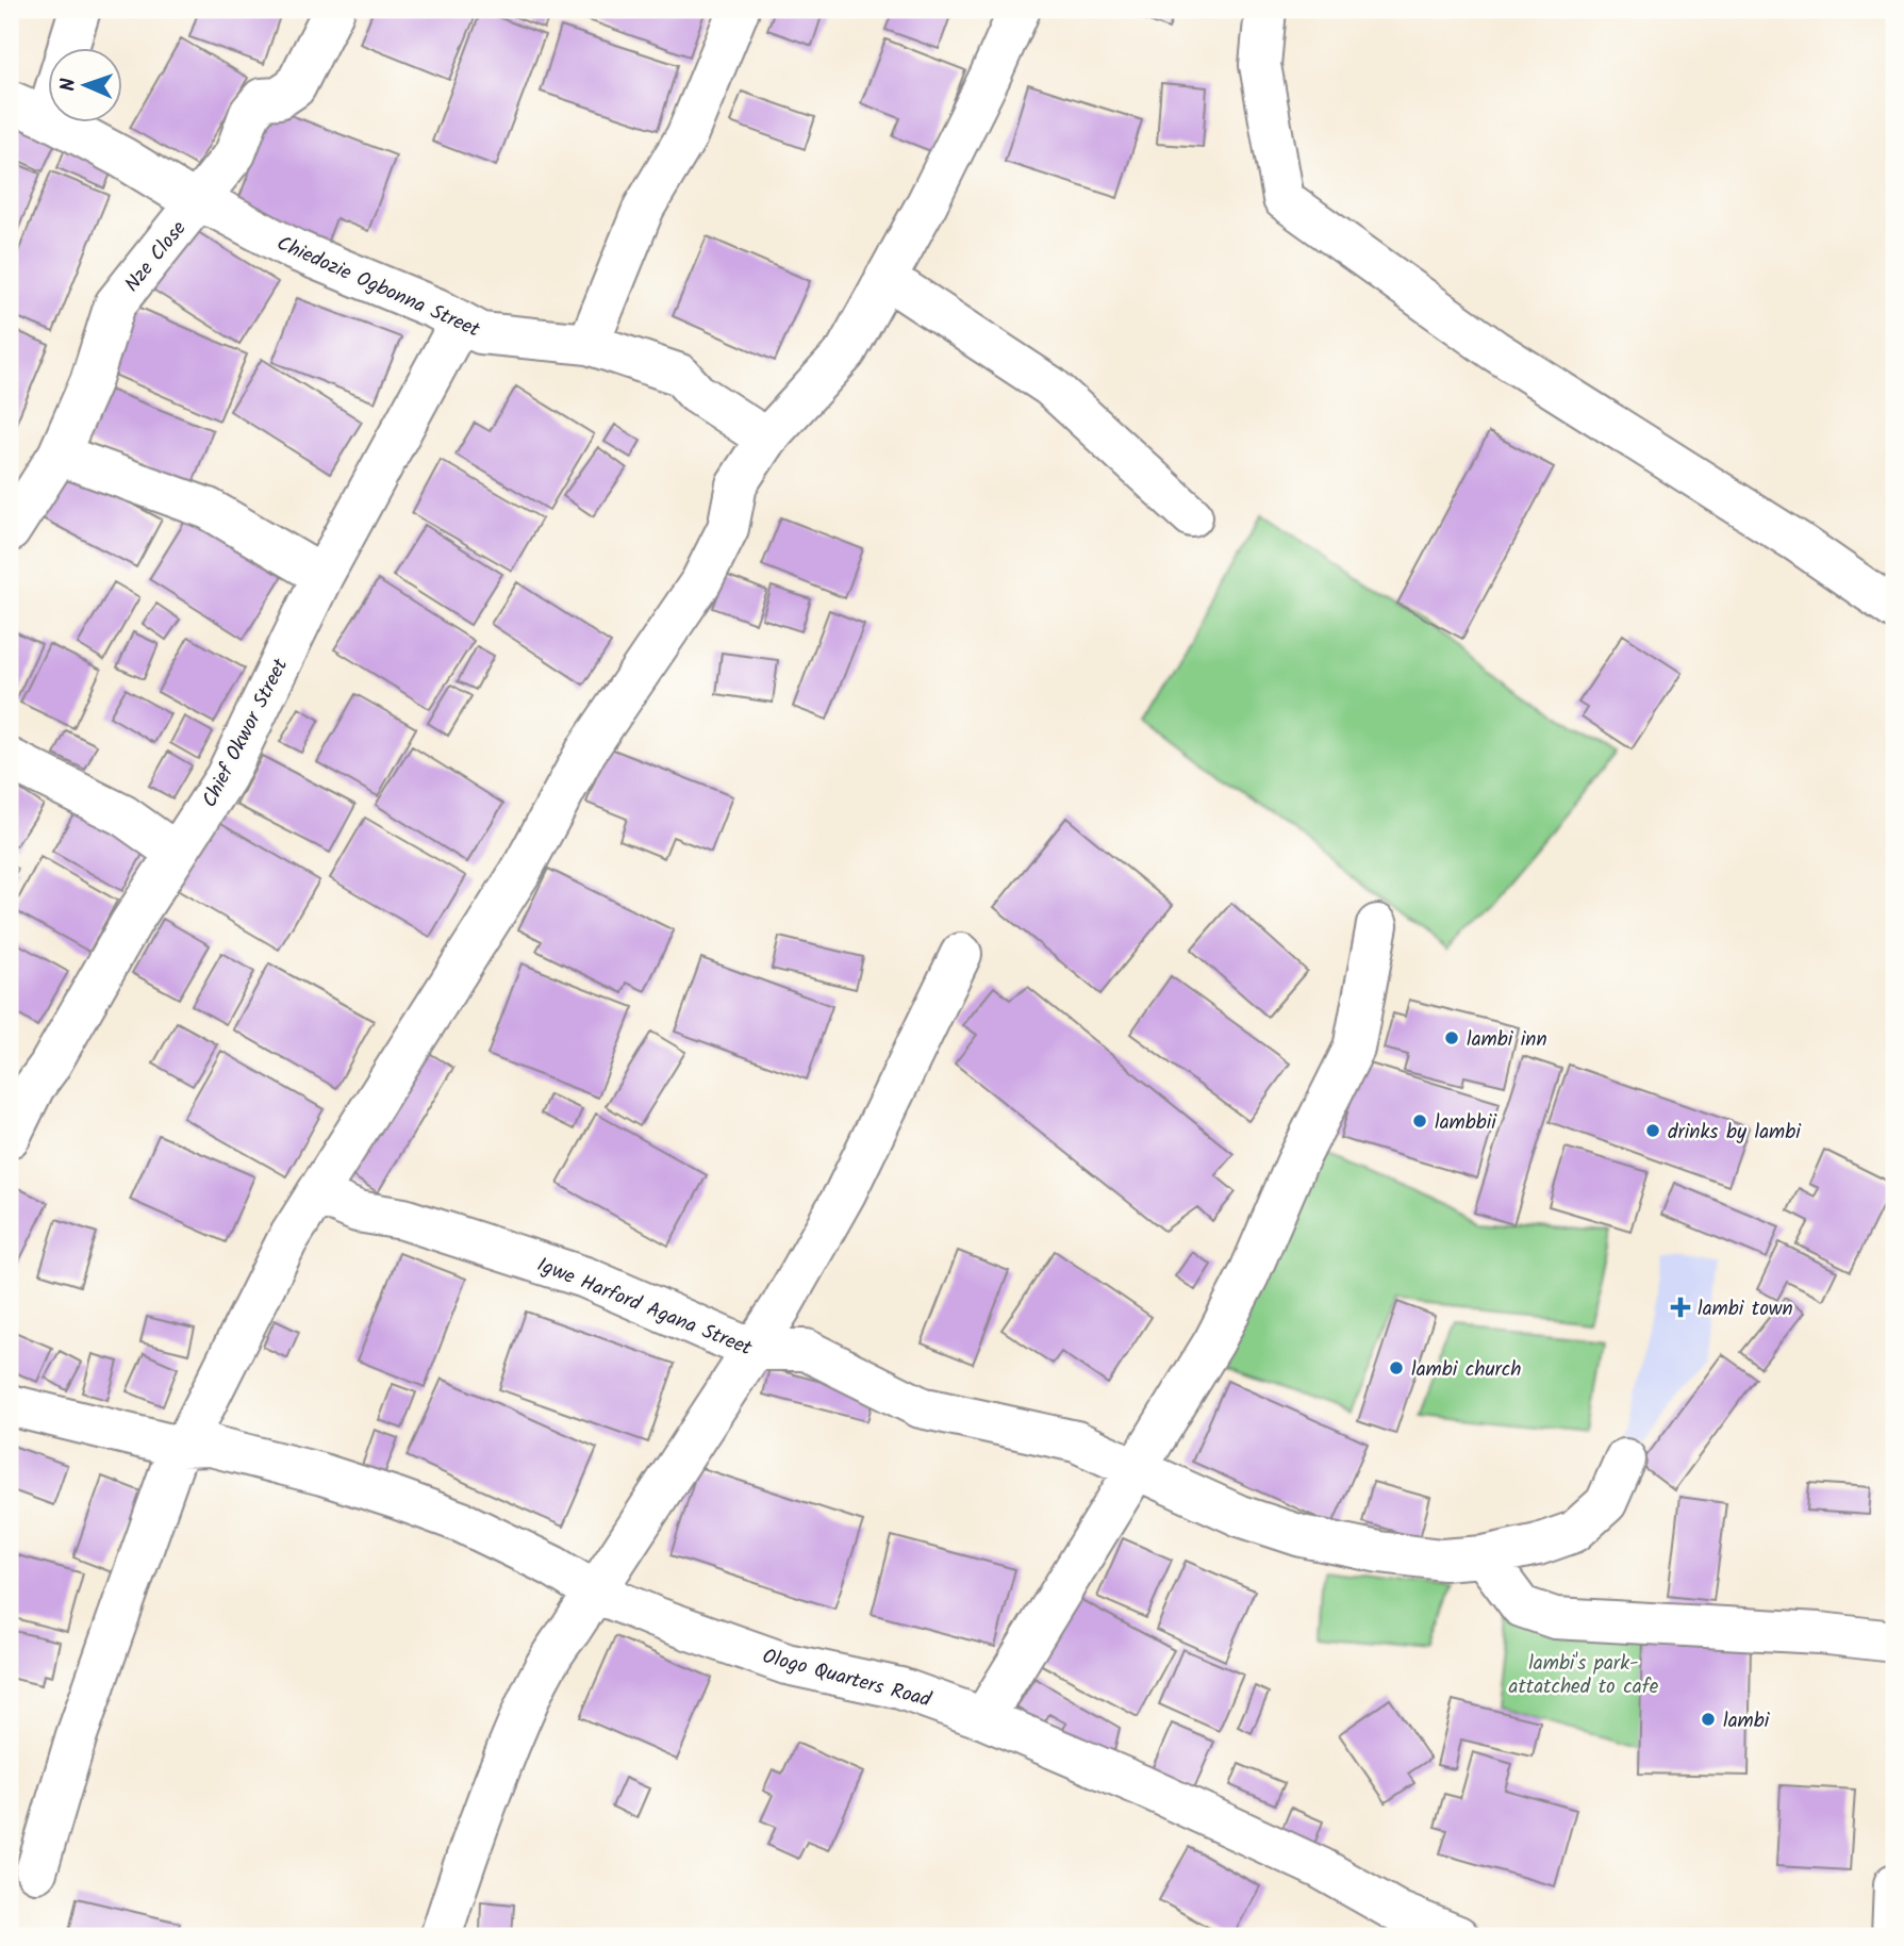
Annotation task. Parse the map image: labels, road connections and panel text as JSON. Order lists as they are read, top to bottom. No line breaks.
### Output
{"streets":{"street":["Nze Close","Chiedozie Ogbonna Street","Chief Okwor Street","Igwe Harford Agana Street","Ologo Quarters Road"]},"crossings":[["Nze Close","Chiedozie Ogbonna Street"],["Chiedozie Ogbonna Street","Chief Okwor Street"]],"parks":["lambi's park- attatched to cafe"],"places":{"other":["lambi inn","lambbii","drinks by lambi","lambi church","lambi"],"health":["lambi town"]},"north":"left"}
